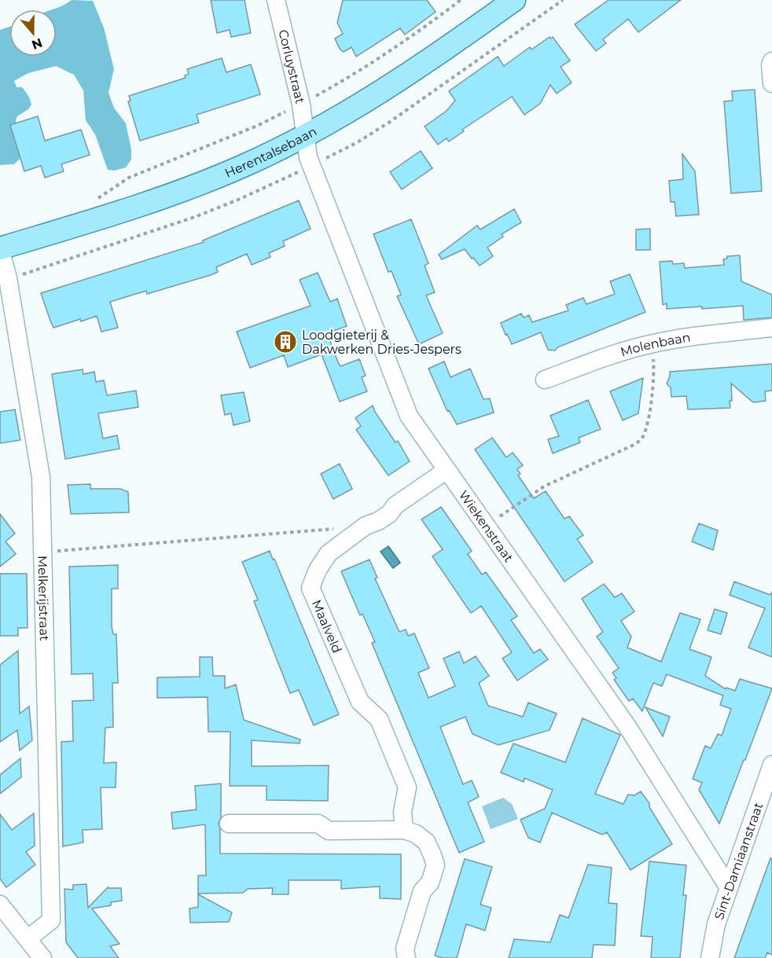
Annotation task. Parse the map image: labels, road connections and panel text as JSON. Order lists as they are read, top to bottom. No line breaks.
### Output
{"streets":{"main road":["Herentalsebaan"],"street":["Corluystraat","Molenbaan","Wiekenstraat","Melkerijstraat","Maalveld","Sint-Damiaanstraat"]},"crossings":[["Corluystraat","Herentalsebaan"],["Corluystraat","Wiekenstraat"],["Herentalsebaan","Wiekenstraat"],["Herentalsebaan","Melkerijstraat"],["Wiekenstraat","Maalveld"],["Wiekenstraat","Sint-Damiaanstraat"]],"places":{"building":["Loodgieterij & Dakwerken Dries-Jespers"]},"north":"bottom"}
